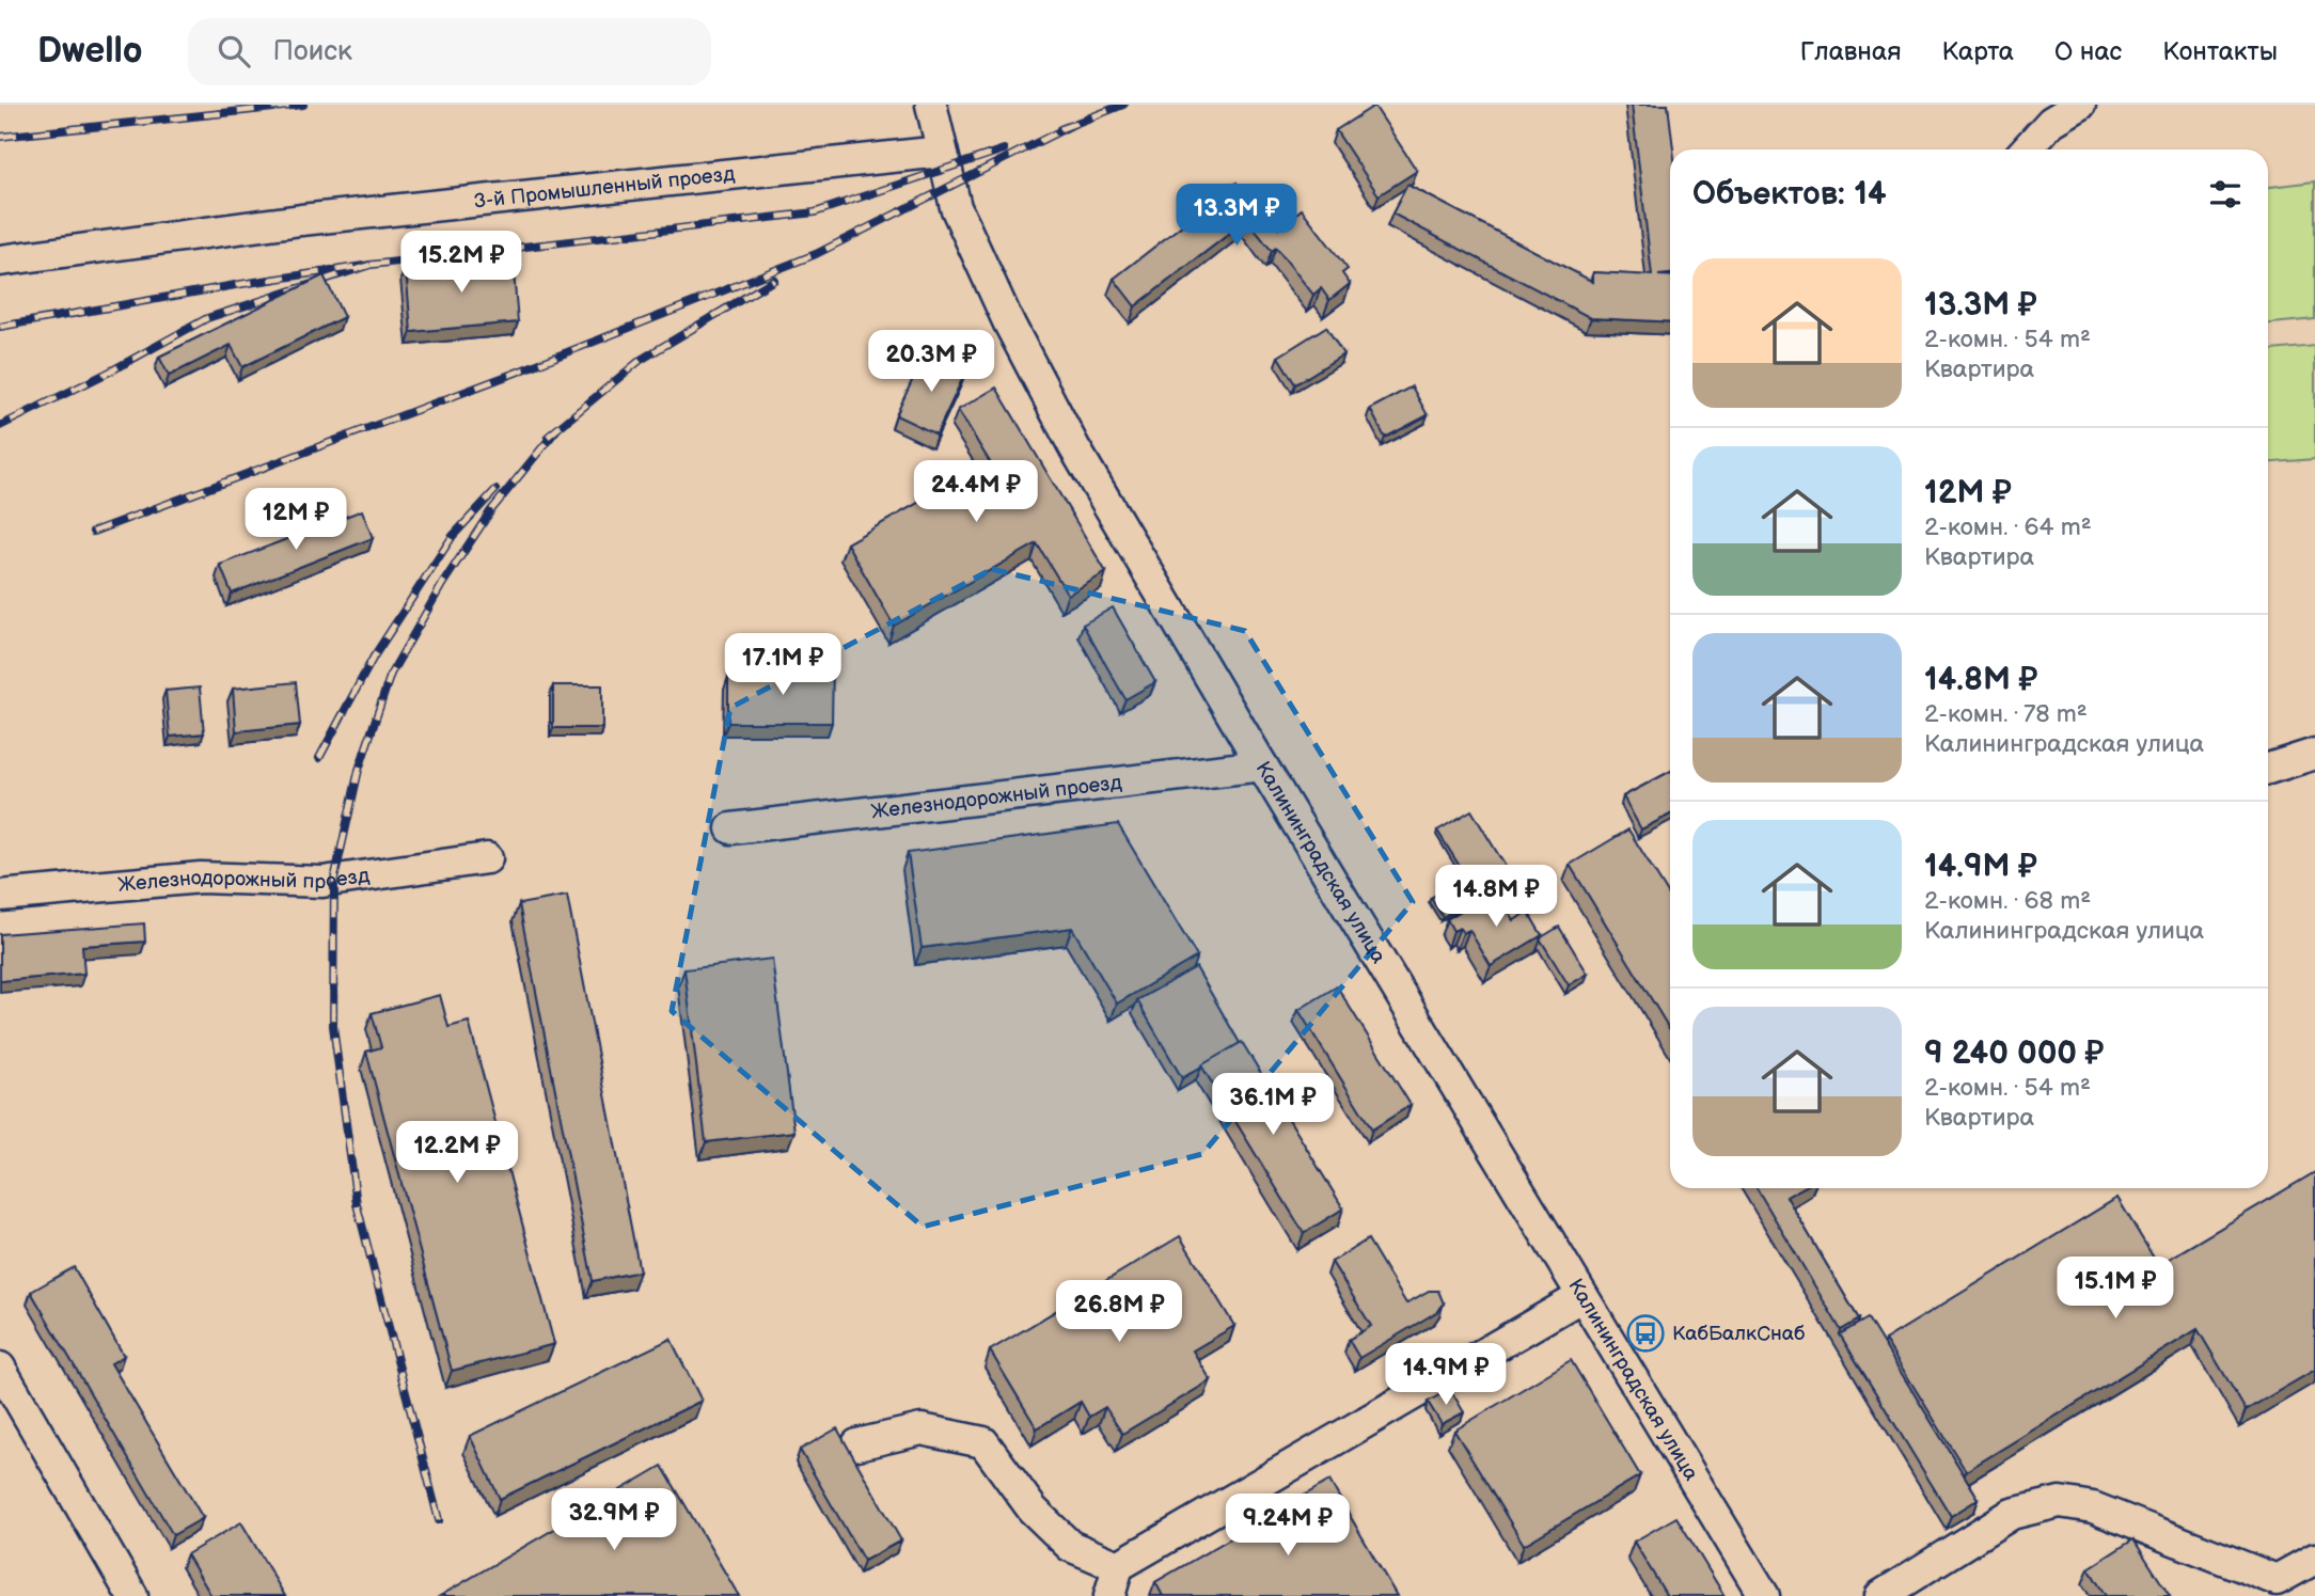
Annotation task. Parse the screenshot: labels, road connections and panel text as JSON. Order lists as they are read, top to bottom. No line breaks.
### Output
{"streets":{"street":["3-й Промышленный проезд","Железнодорожный проезд","Калининградская улица"]},"crossings":[["3-й Промышленный проезд","Калининградская улица"],["Железнодорожный проезд","Калининградская улица"]],"places":{"bus stop":["КабБалкСнаб"]},"page":{"header":"Dwello","search":"Поиск","nav":["Главная","Карта","О нас","Контакты"],"heading":"Объектов: 14","price":["13.3M ₽","15.2M ₽","20.3M ₽","24.4M ₽","12M ₽","17.1M ₽","14.8M ₽","36.1M ₽","12.2M ₽","15.1M ₽","26.8M ₽","14.9M ₽","32.9M ₽","9.24M ₽"],"list":[{"name":"13.3M ₽","note":"2-комн. · 54 m² · Квартира"},{"name":"12M ₽","note":"2-комн. · 64 m² · Квартира"},{"name":"14.8M ₽","note":"2-комн. · 78 m² · Калининградская улица"},{"name":"14.9M ₽","note":"2-комн. · 68 m² · Калининградская улица"},{"name":"9 240 000 ₽","note":"2-комн. · 54 m² · Квартира"}]}}
